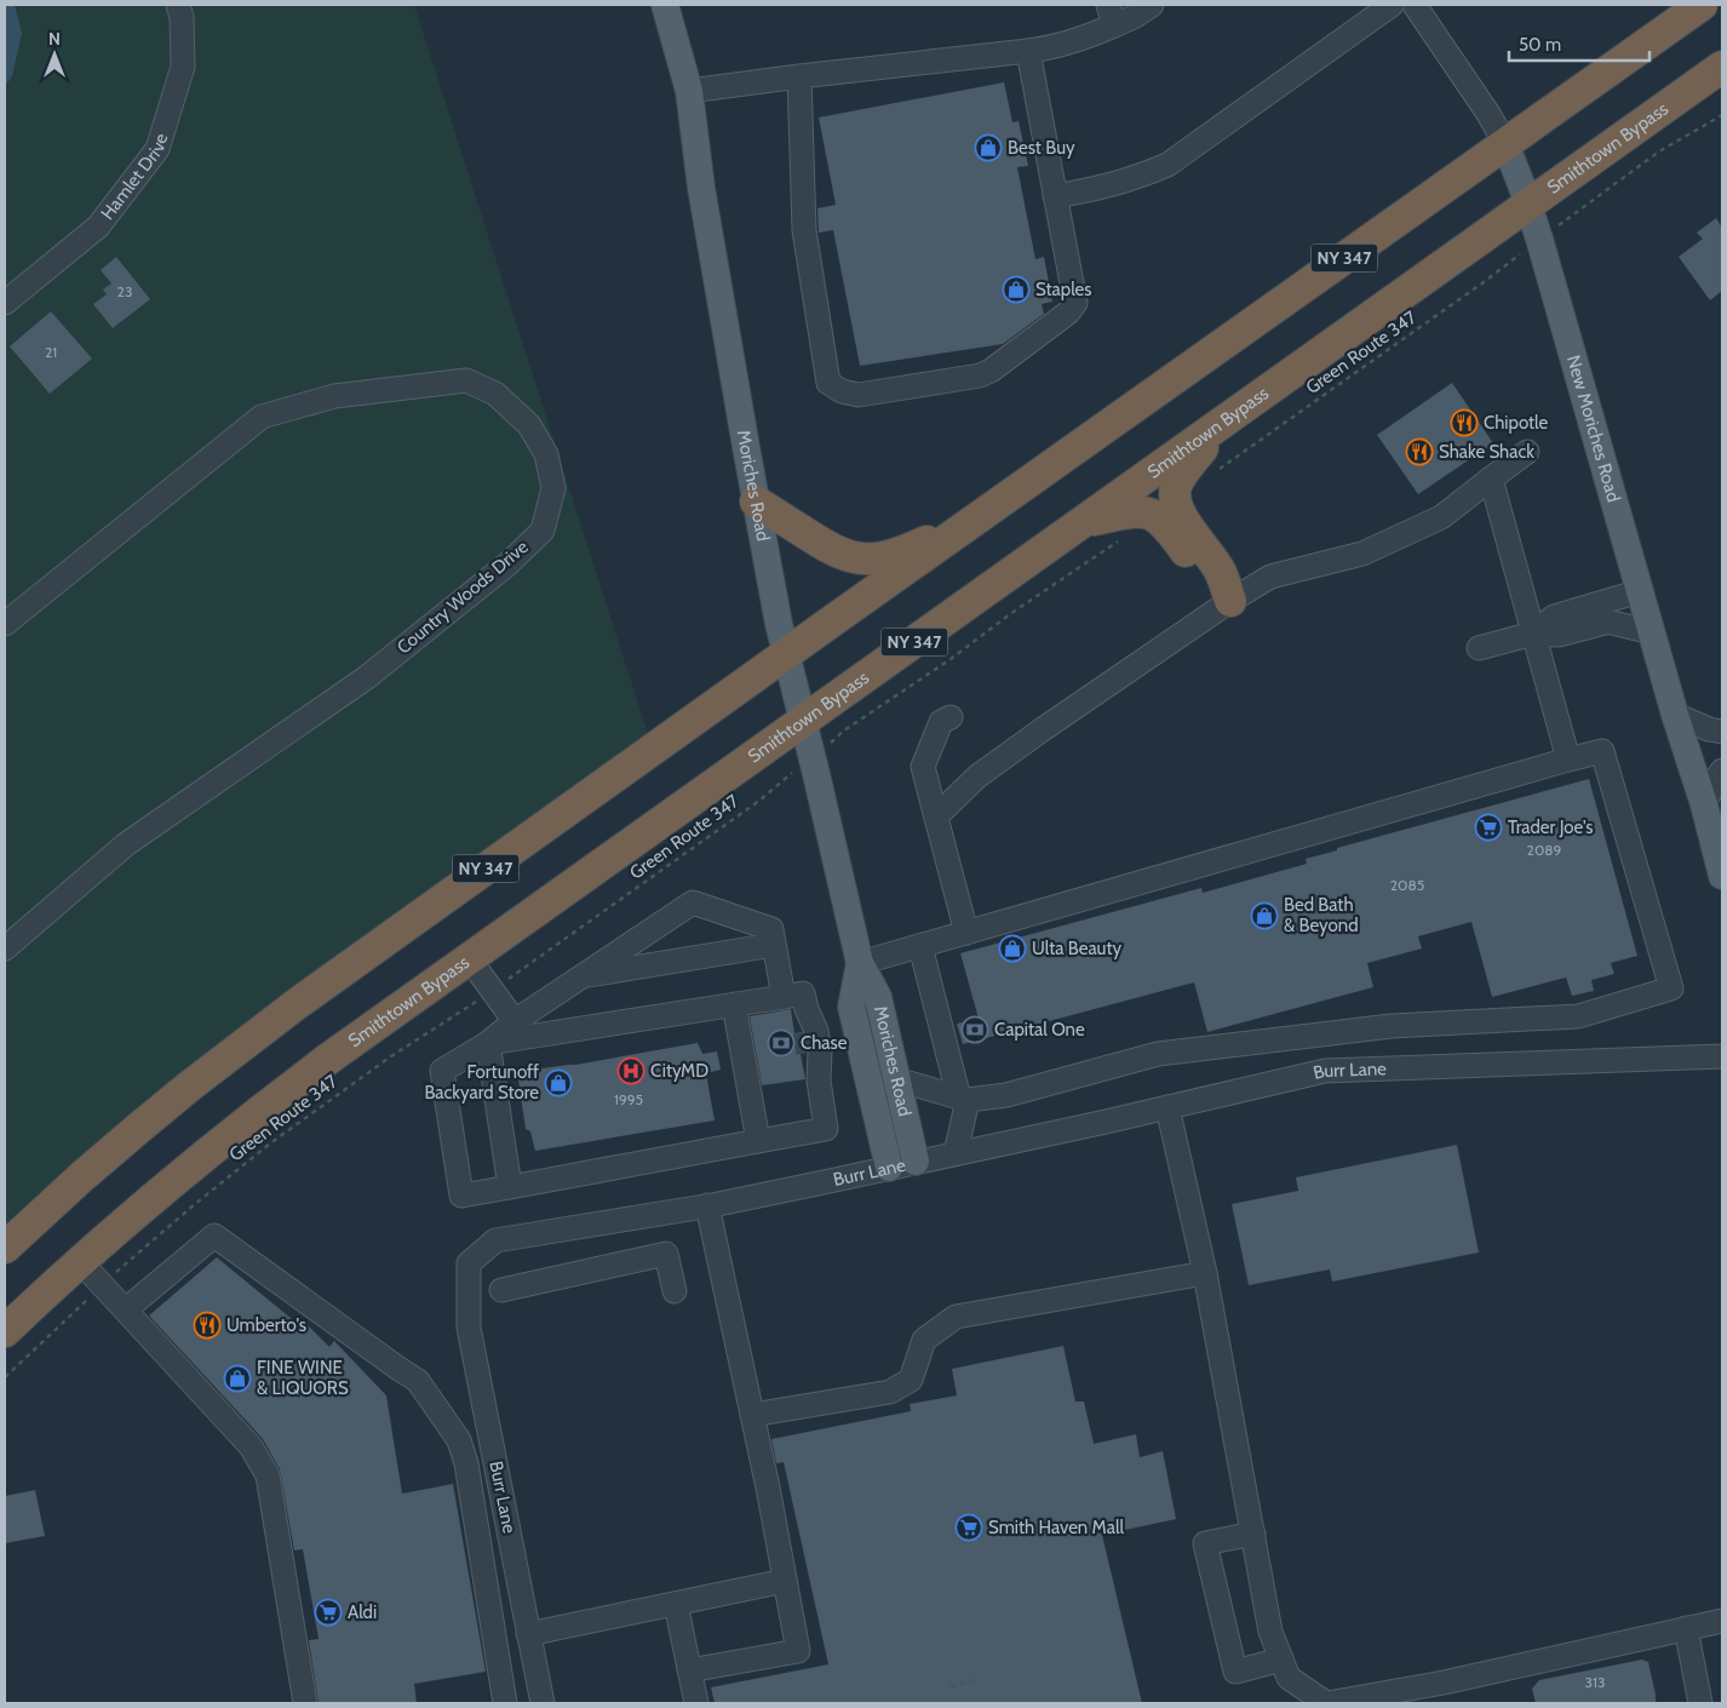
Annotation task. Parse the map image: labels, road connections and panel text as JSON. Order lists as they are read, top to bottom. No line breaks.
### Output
{"streets":{"highway":["Smithtown Bypass","NY 347"],"main road":["New Moriches Road","Moriches Road"],"street":["Hamlet Drive","Country Woods Drive","Burr Lane"],"path":["Green Route 347"]},"crossings":[["Smithtown Bypass","New Moriches Road"],["Smithtown Bypass","Moriches Road"],["NY 347","New Moriches Road"],["NY 347","Moriches Road"],["Moriches Road","Burr Lane"]],"places":{"shop":["Best Buy","Staples","Bed Bath & Beyond","Ulta Beauty","Fortunoff Backyard Store","FINE WINE & LIQUORS"],"restaurant":["Chipotle","Shake Shack","Umberto's"],"supermarket":["Trader Joe's","Smith Haven Mall","Aldi"],"bank":["Capital One","Chase"],"hospital":["CityMD"]},"house_numbers":["23","21","2089","2085","1995","313"],"scale_bar":"50 m","north":"top"}
